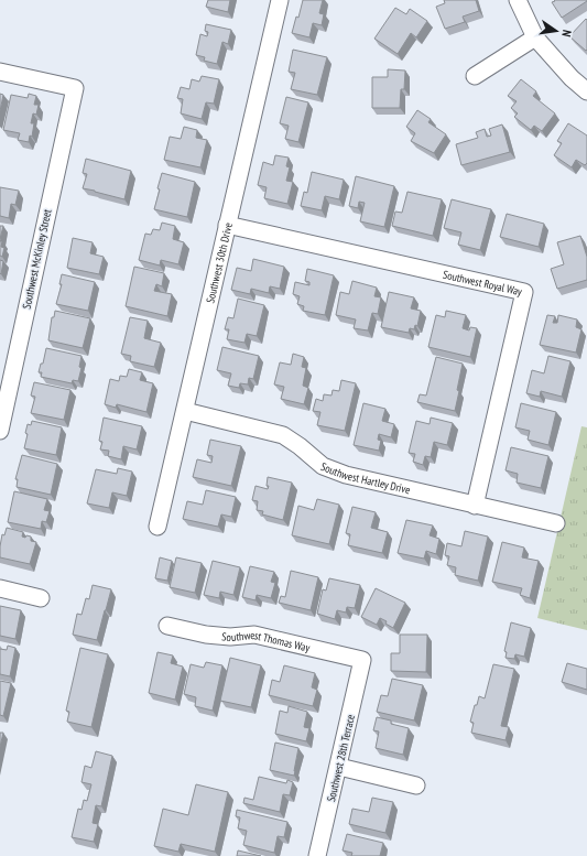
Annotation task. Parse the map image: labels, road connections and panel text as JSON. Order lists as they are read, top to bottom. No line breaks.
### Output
{"streets":{"street":["Southwest McKinley Street","Southwest 30th Drive","Southwest Royal Way","Southwest Hartley Drive","Southwest Thomas Way","Southwest 28th Terrace"]},"crossings":[["Southwest 30th Drive","Southwest Royal Way"],["Southwest 30th Drive","Southwest Hartley Drive"],["Southwest Royal Way","Southwest Hartley Drive"],["Southwest Thomas Way","Southwest 28th Terrace"]],"north":"right"}
